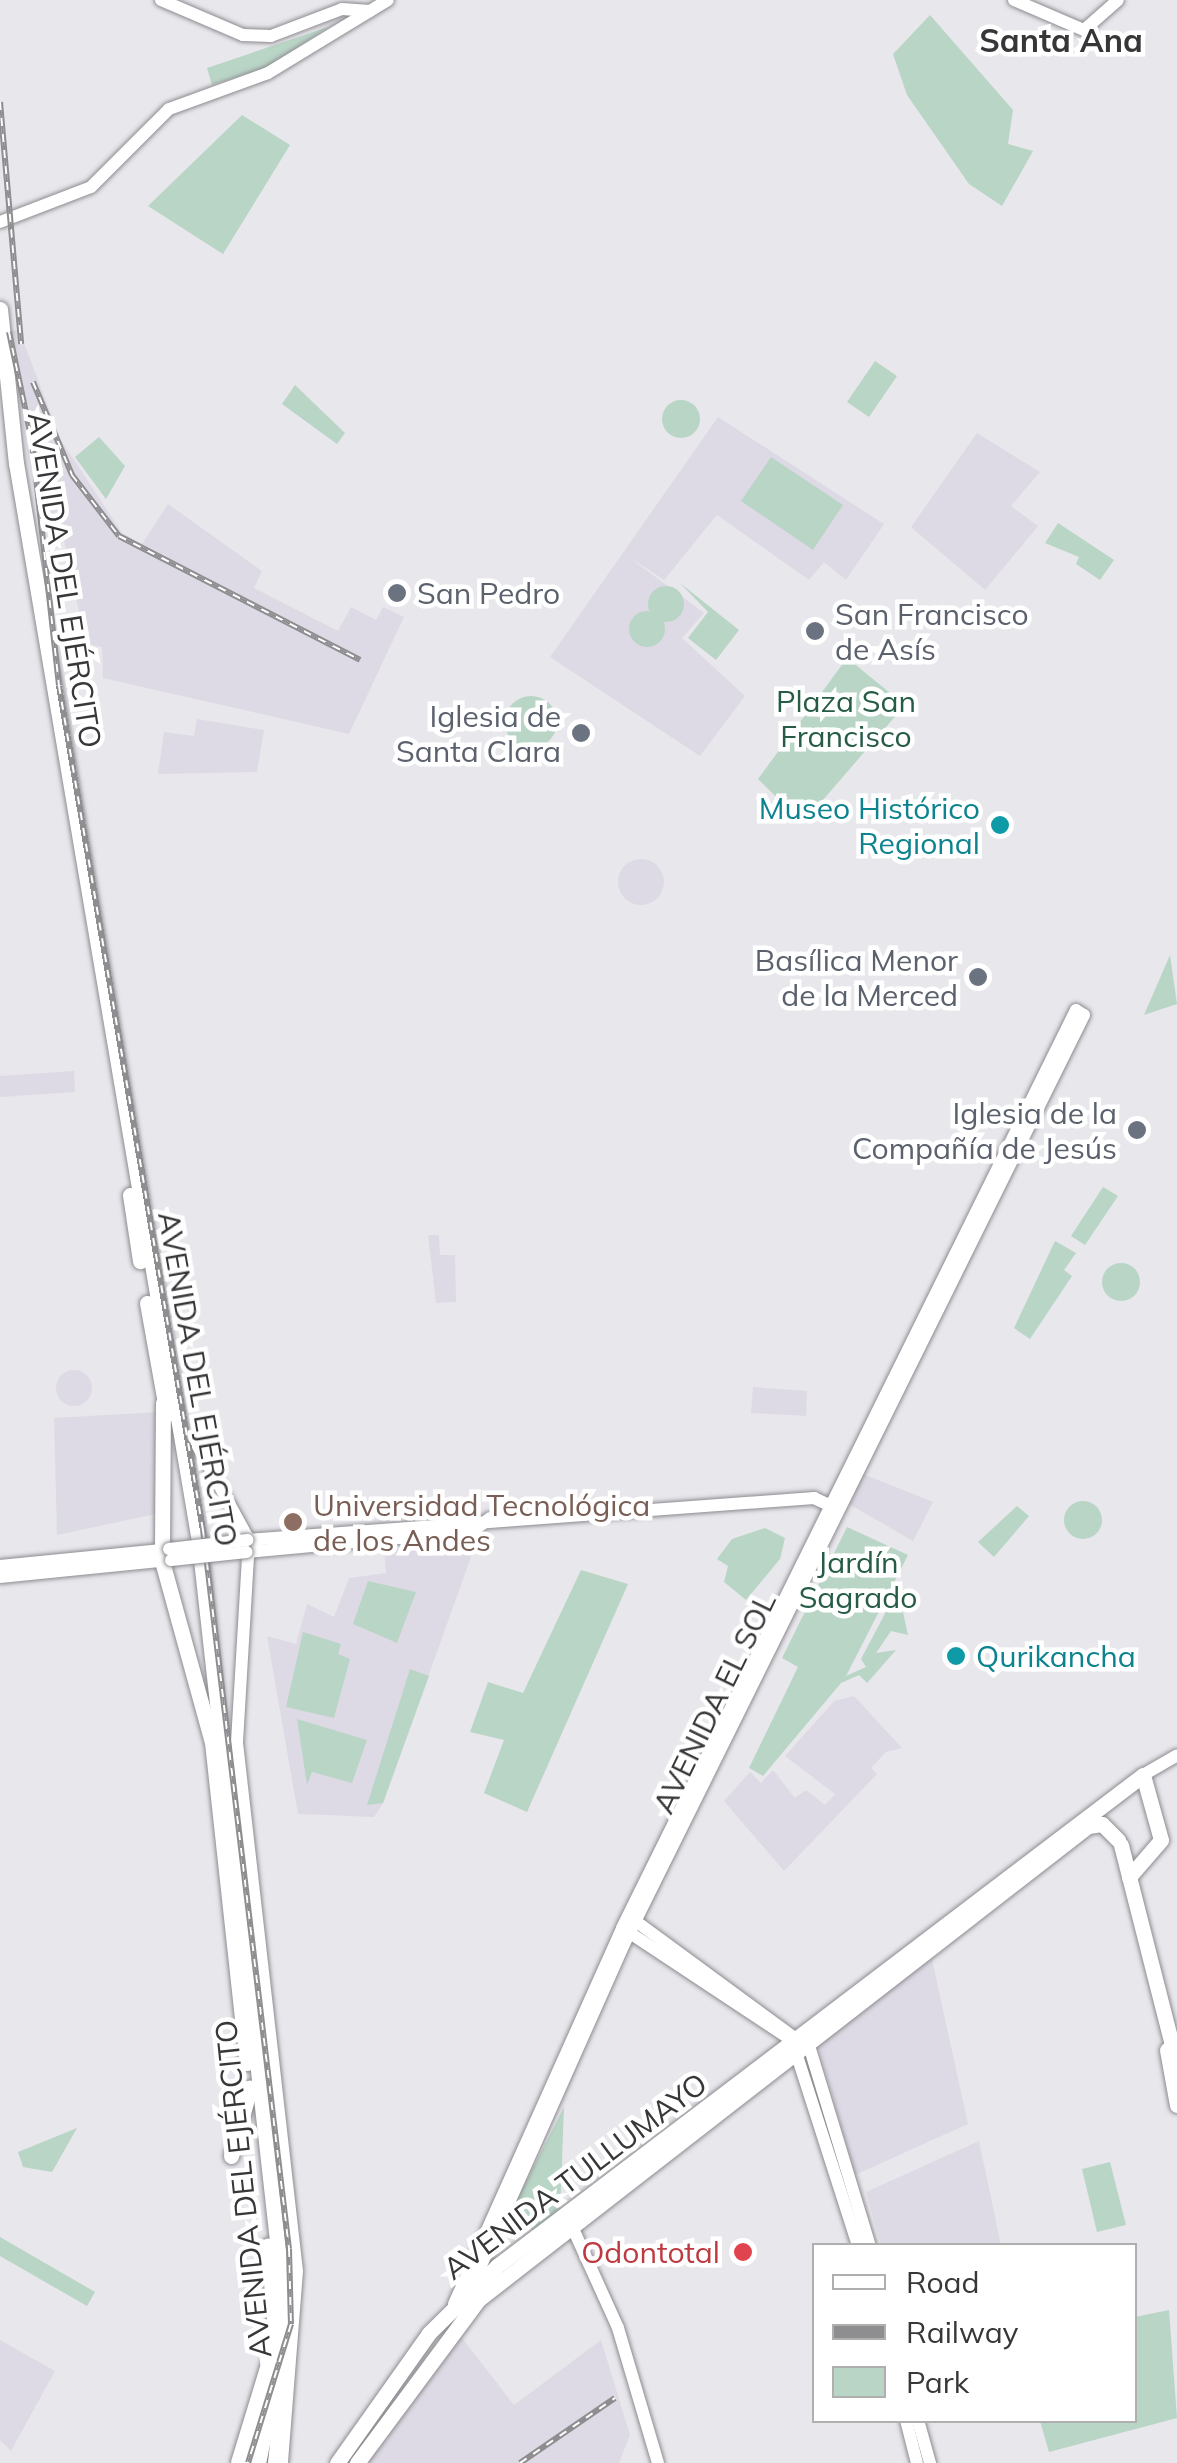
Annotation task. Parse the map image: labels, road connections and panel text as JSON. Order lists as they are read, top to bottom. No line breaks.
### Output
{"streets":{"main road":["AVENIDA DEL EJÉRCITO","AVENIDA TULLUMAYO"],"street":["AVENIDA EL SOL"]},"crossings":[["AVENIDA EL SOL","AVENIDA TULLUMAYO"]],"districts":["Santa Ana"],"parks":["Plaza San Francisco","Jardín Sagrado"],"places":["San Pedro","San Francisco de Asís","Iglesia de Santa Clara","Museo Histórico Regional","Basílica Menor de la Merced","Iglesia de la Compañía de Jesús","Universidad Tecnológica de los Andes","Qurikancha","Odontotal"],"legend":["Road","Railway","Park"]}
